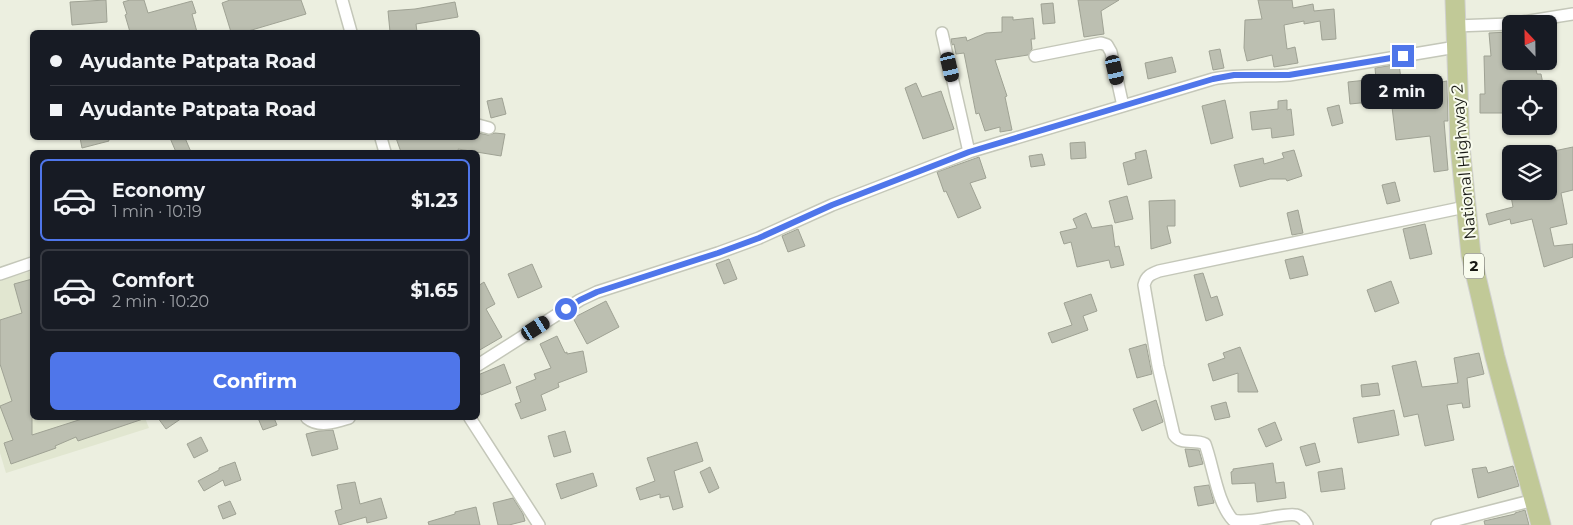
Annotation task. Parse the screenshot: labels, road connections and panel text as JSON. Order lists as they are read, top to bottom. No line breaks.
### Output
{"streets":{"main road":["National Highway 2","2"]},"north":"top","page":{"banner":["Ayudante Patpata Road","Ayudante Patpata Road"],"bubble":"2 min","list":[{"name":"Economy","note":"1 min · 10:19","value":"$1.23"},{"name":"Comfort","note":"2 min · 10:20","value":"$1.65"}],"buttons":"Confirm"}}
